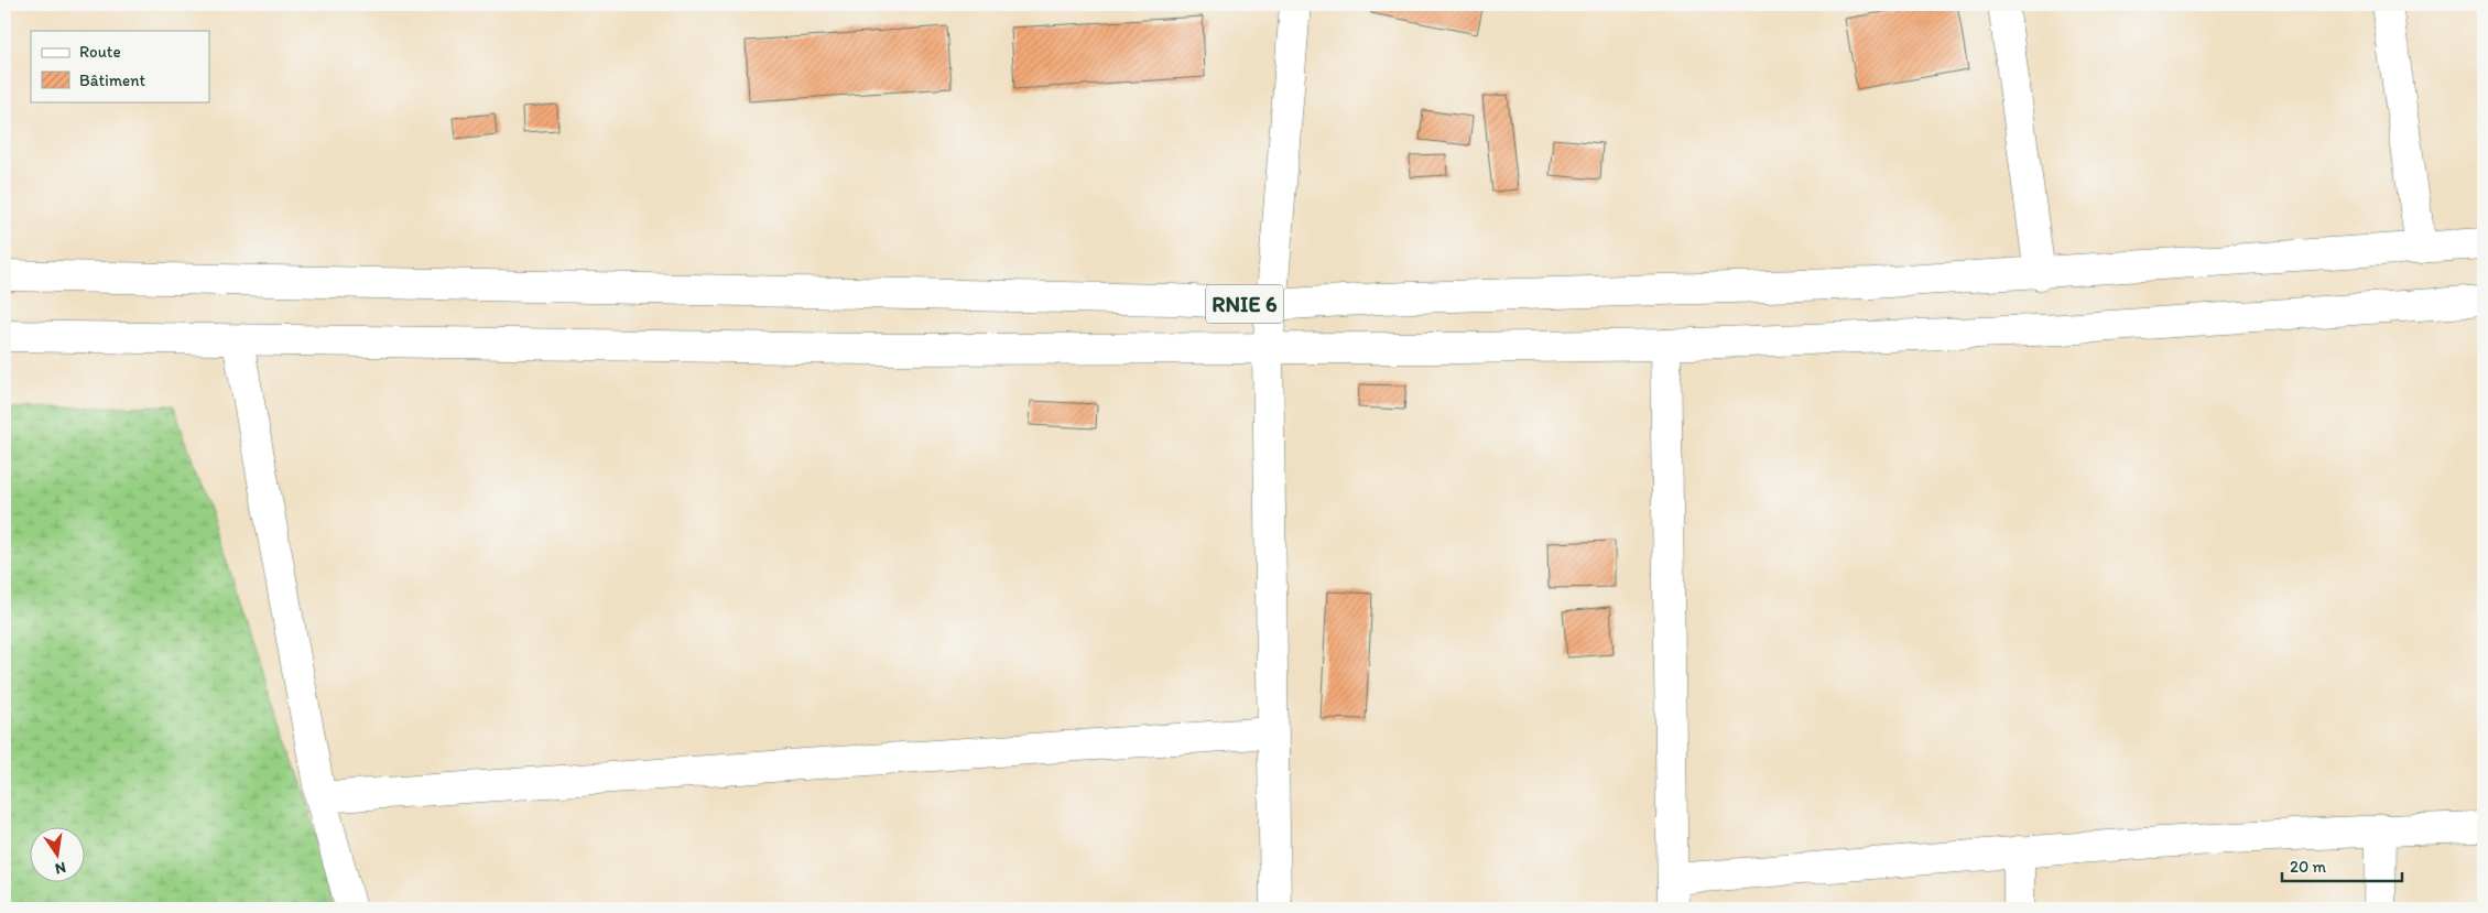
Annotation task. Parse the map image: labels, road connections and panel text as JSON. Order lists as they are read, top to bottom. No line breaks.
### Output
{"streets":{"main road":["RNIE 6"]},"legend":["Route","Bâtiment"],"scale_bar":"20 m","north":"bottom"}
